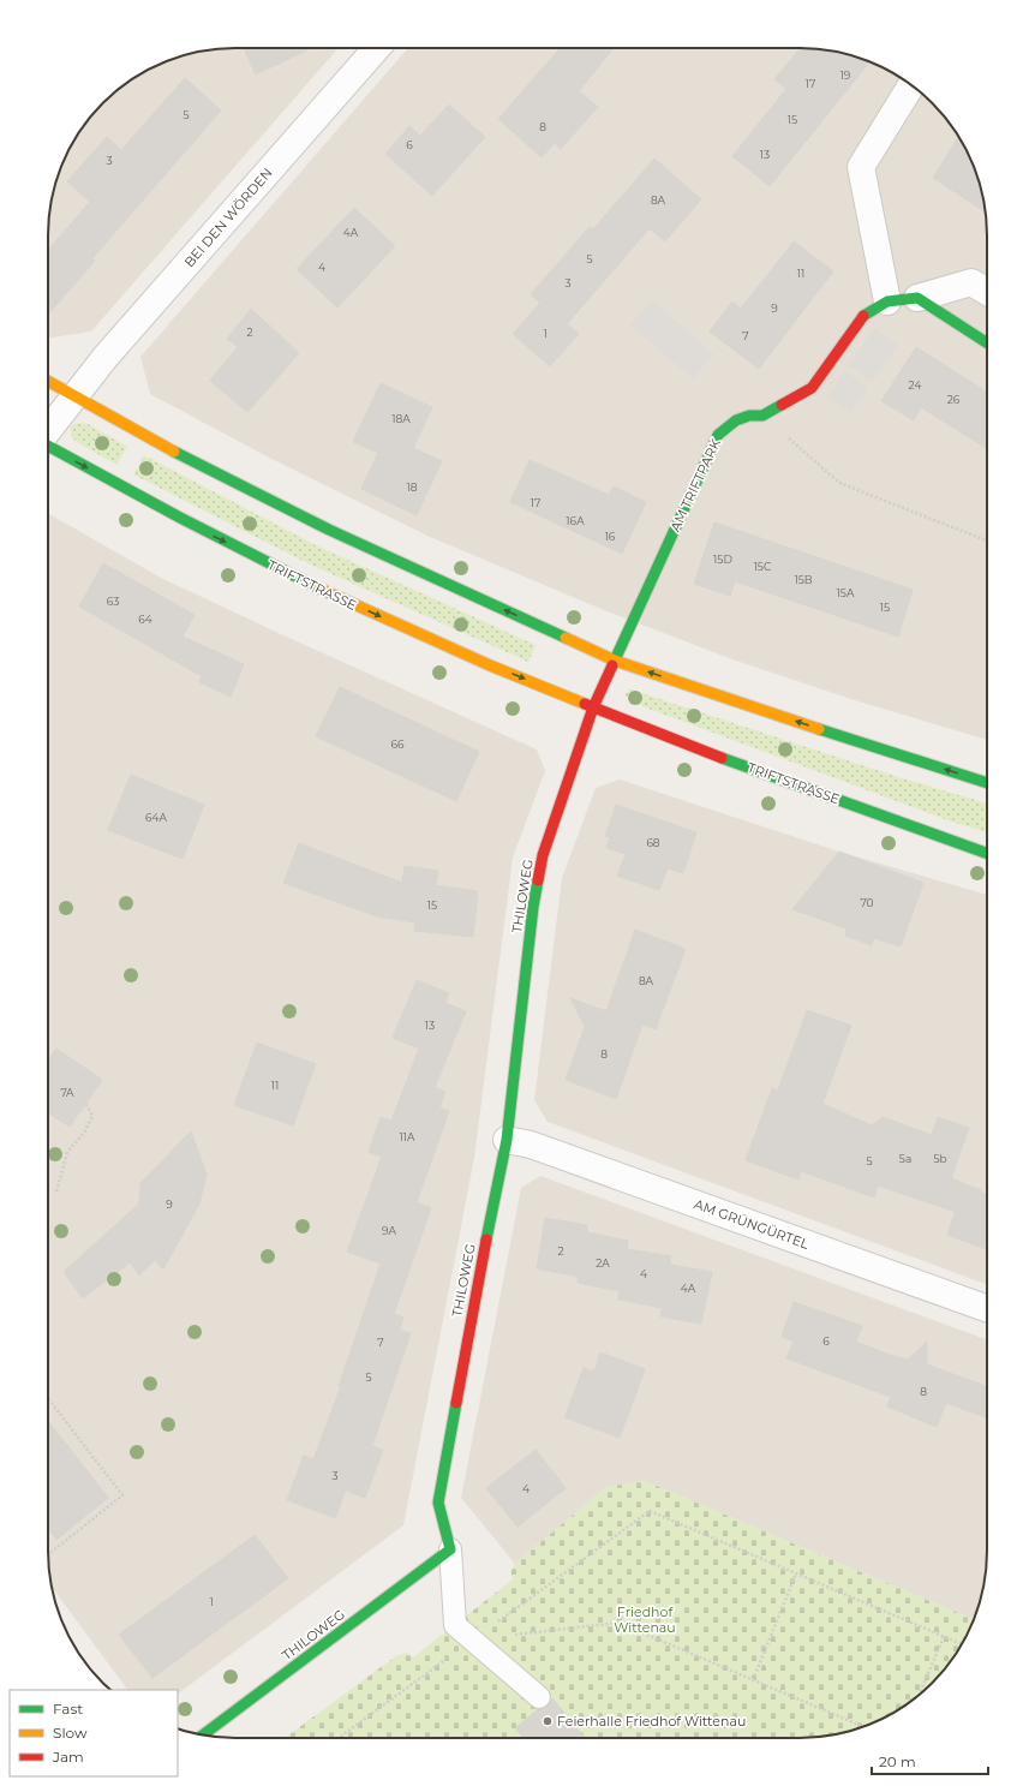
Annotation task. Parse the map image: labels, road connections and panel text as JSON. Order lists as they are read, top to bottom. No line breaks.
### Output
{"streets":{"main road":["AM TRIFTPARK","TRIFTSTRASSE","THILOWEG"],"street":["BEI DEN WÖRDEN","AM GRÜNGÜRTEL"]},"crossings":[["BEI DEN WÖRDEN","TRIFTSTRASSE"],["TRIFTSTRASSE","THILOWEG"],["THILOWEG","AM GRÜNGÜRTEL"]],"one_way":["TRIFTSTRASSE"],"parks":["Friedhof Wittenau"],"places":["Feierhalle Friedhof Wittenau"],"house_numbers":["19","17","5","15","8","6","13","3","8A","4A","5","4","11","3","9","2","1","7","24","26","18A","18","17","16A","16","15D","15C","15B","15A","63","15","64","66","64A","68","70","15","8A","13","8","11","7A","11A","5a","5b","5","9","9A","2","2A","4","4A","6","7","5","8","3","4","1"],"legend":["Fast","Slow","Jam"],"scale_bar":"20 m"}
